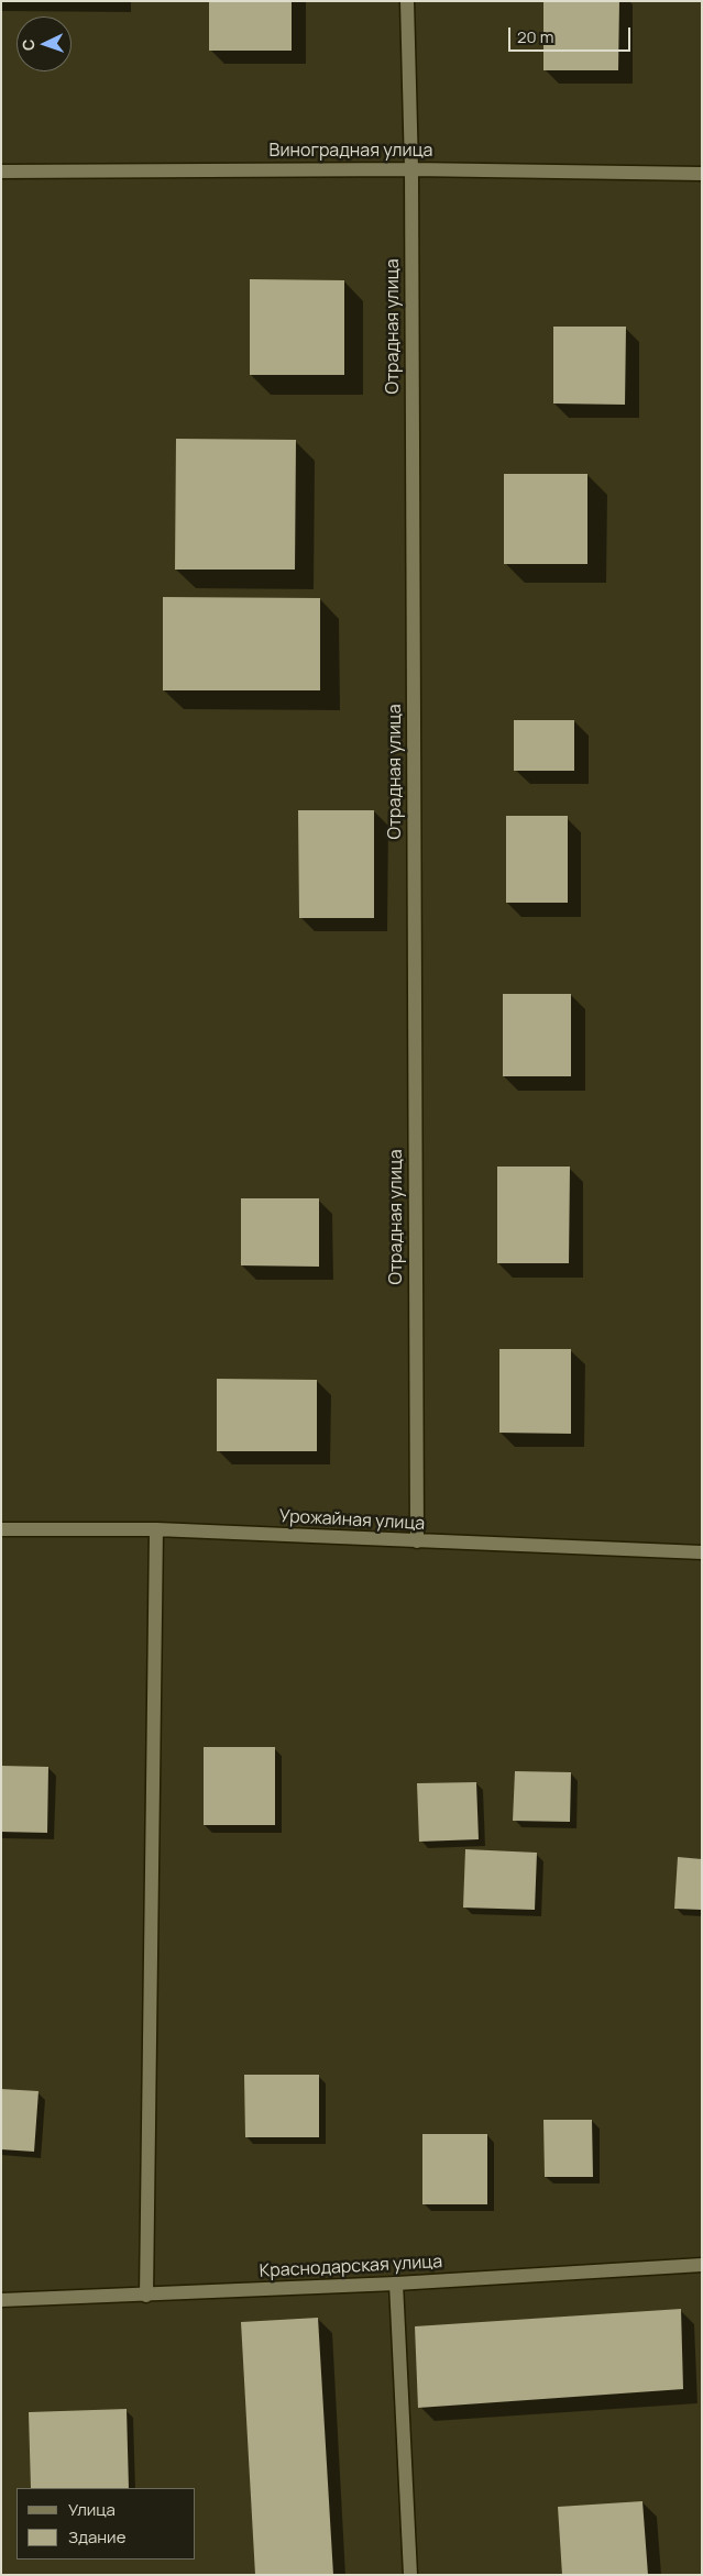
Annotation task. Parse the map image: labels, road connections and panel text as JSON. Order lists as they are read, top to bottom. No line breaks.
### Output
{"streets":{"street":["Виноградная улица","Отрадная улица","Урожайная улица","Краснодарская улица"]},"crossings":[["Виноградная улица","Отрадная улица"],["Отрадная улица","Урожайная улица"]],"legend":["Улица","Здание"],"scale_bar":"20 m","north":"left"}
